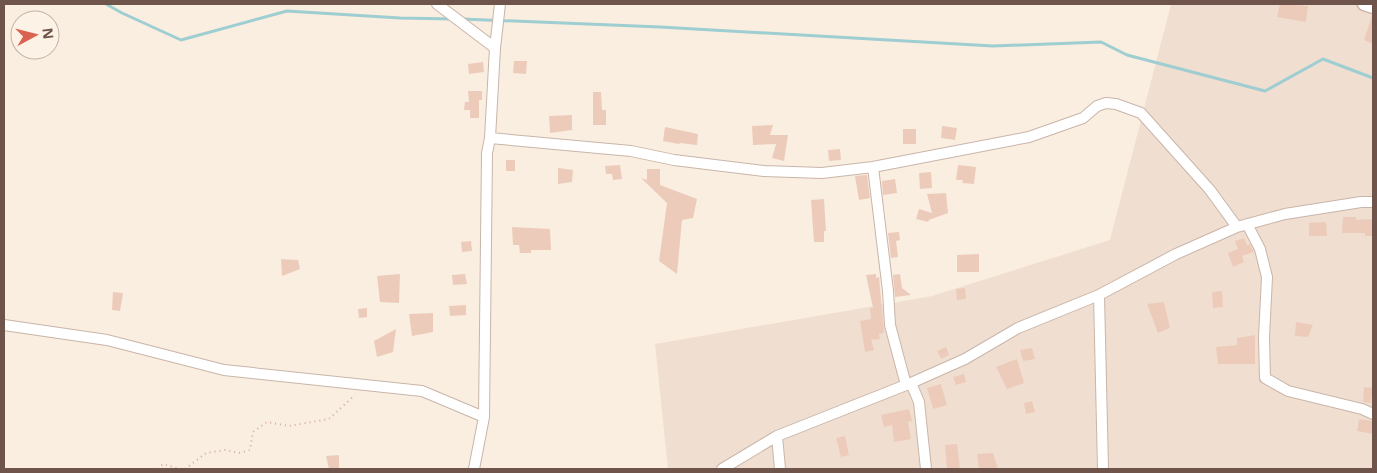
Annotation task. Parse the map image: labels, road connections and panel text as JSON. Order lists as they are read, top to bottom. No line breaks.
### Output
{"north":"right"}
